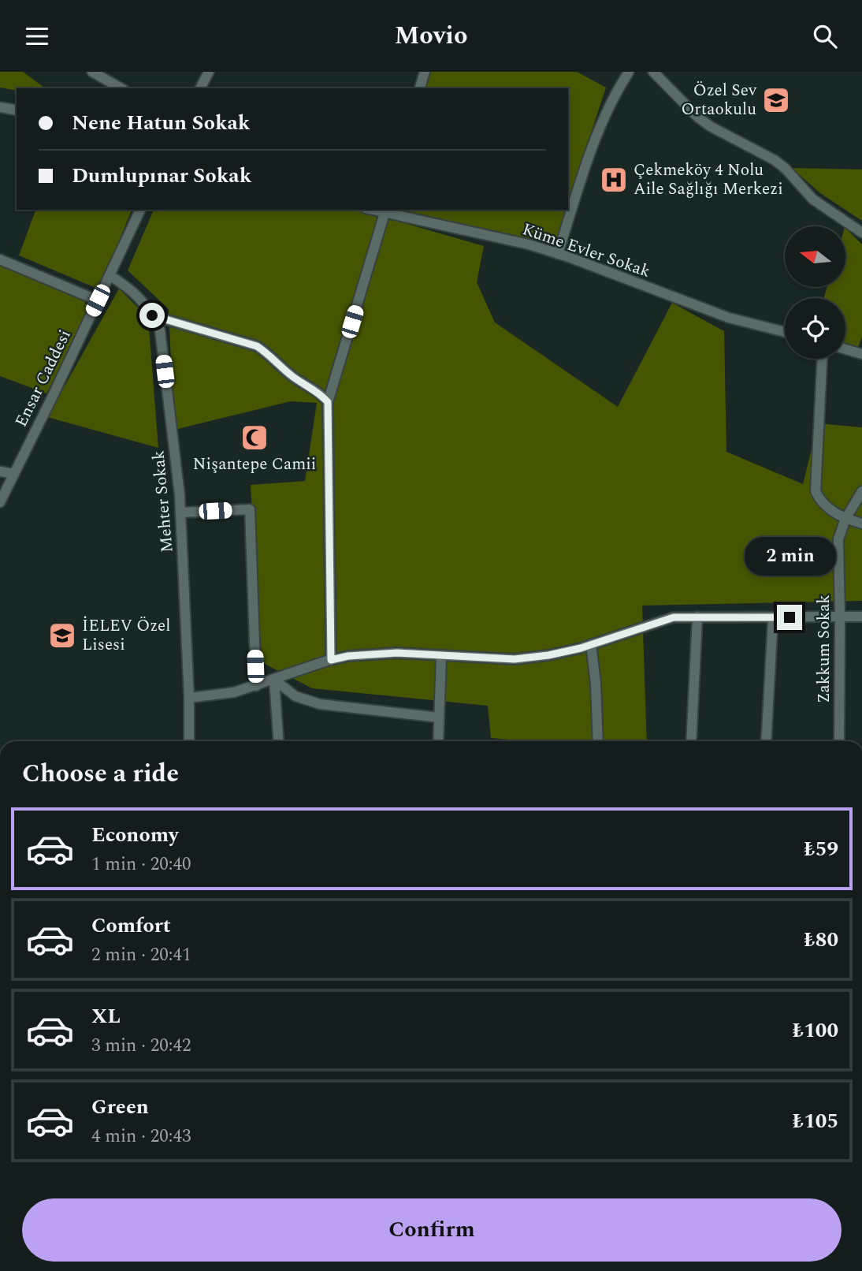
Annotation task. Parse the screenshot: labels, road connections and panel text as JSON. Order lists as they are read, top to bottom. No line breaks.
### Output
{"streets":{"street":["Küme Evler Sokak","Ensar Caddesi","Mehter Sokak","Zakkum Sokak"]},"crossings":[["Ensar Caddesi","Mehter Sokak"]],"places":{"school or university":["Özel Sev Ortaokulu","İELEV Özel Lisesi"],"hospital":["Çekmeköy 4 Nolu Aile Sağlığı Merkezi"],"mosque":["Nişantepe Camii"]},"north":"left","page":{"header":"Movio","banner":["Nene Hatun Sokak","Dumlupınar Sokak"],"bubble":"2 min","heading":"Choose a ride","list":[{"name":"Economy","note":"1 min · 20:40","value":"₺59"},{"name":"Comfort","note":"2 min · 20:41","value":"₺80"},{"name":"XL","note":"3 min · 20:42","value":"₺100"},{"name":"Green","note":"4 min · 20:43","value":"₺105"}],"buttons":"Confirm"}}
